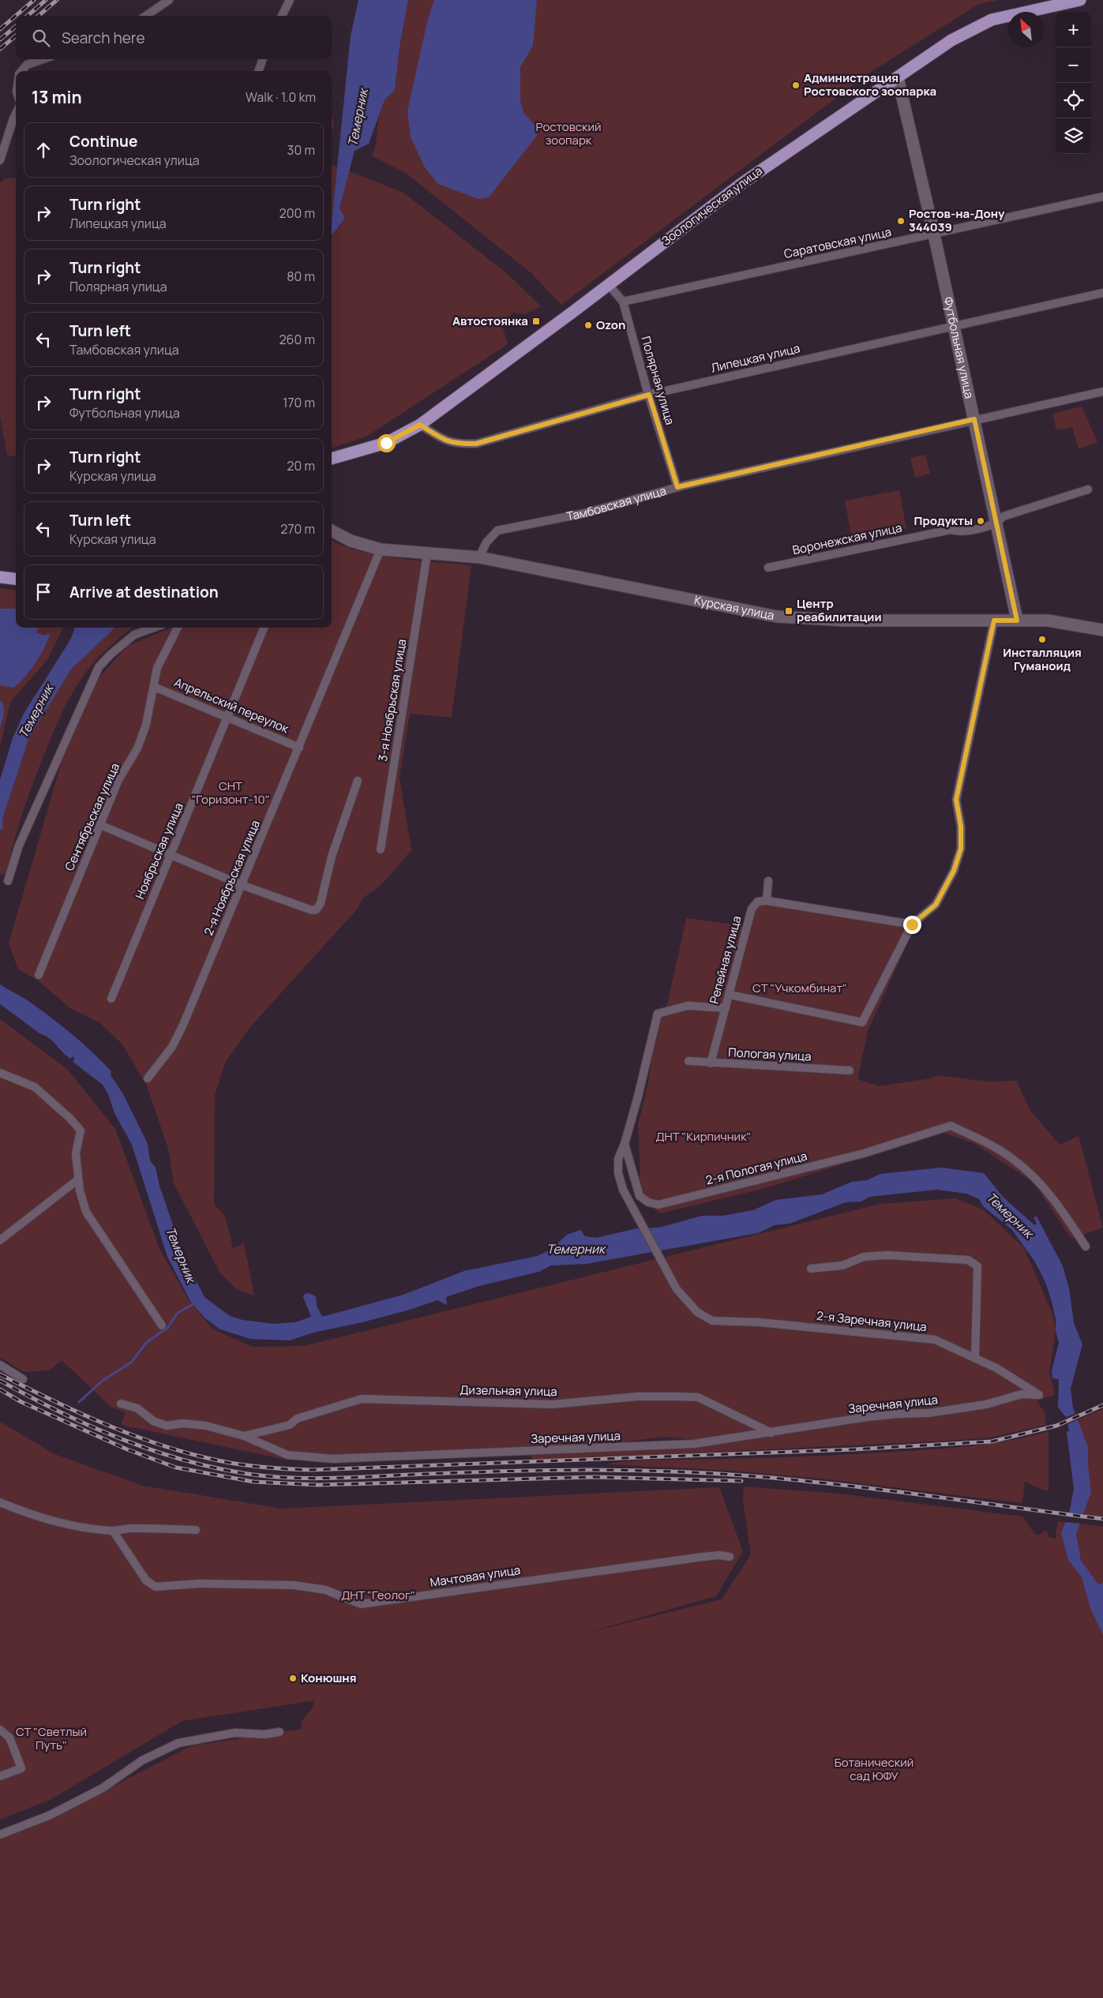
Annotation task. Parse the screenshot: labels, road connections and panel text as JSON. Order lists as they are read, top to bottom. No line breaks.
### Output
{"streets":{"main road":["Зоологическая улица"],"street":["Саратовская улица","Футбольная улица","Липецкая улица","Полярная улица","Тамбовская улица","Воронежская улица","Курская улица","3-я Ноябрьская улица","Апрельский переулок","Сентябрьская улица","Ноябрьская улица","2-я Ноябрьская улица","Репейная улица","Пологая улица","2-я Пологая улица","2-я Заречная улица","Дизельная улица","Заречная улица","Мачтовая улица"]},"crossings":[["Зоологическая улица","Футбольная улица"],["Зоологическая улица","Липецкая улица"],["Зоологическая улица","Полярная улица"],["Саратовская улица","Футбольная улица"],["Саратовская улица","Полярная улица"],["Футбольная улица","Липецкая улица"],["Футбольная улица","Тамбовская улица"],["Футбольная улица","Воронежская улица"],["Футбольная улица","Курская улица"],["Липецкая улица","Полярная улица"],["Полярная улица","Тамбовская улица"],["Тамбовская улица","Курская улица"],["Апрельский переулок","Сентябрьская улица"],["Апрельский переулок","Ноябрьская улица"],["Апрельский переулок","2-я Ноябрьская улица"],["Репейная улица","Пологая улица"],["2-я Пологая улица","2-я Заречная улица"],["2-я Заречная улица","Заречная улица"],["Дизельная улица","Заречная улица"]],"water":["Темерник"],"parks":["Ростовский зоопарк","СНТ \"Горизонт-10\"","СТ \"Учкомбинат\"","ДНТ \"Кирпичник\"","ДНТ \"Геолог\"","СТ \"Светлый Путь\"","Ботанический сад ЮФУ"],"places":{"other":["Администрация Ростовского зоопарка","Ростов-на-Дону 344039","Ozon","Продукты","Инсталляция Гуманоид","Конюшня"],"transit":["Автостоянка","Центр реабилитации"]},"north":"top left","page":{"map_buttons":["+","−"],"search":"Search here","heading":["13 min","Walk · 1.0 km"],"list":[["Continue","Зоологическая улица","30 m"],["Turn right","Липецкая улица","200 m"],["Turn right","Полярная улица","80 m"],["Turn left","Тамбовская улица","260 m"],["Turn right","Футбольная улица","170 m"],["Turn right","Курская улица","20 m"],["Turn left","Курская улица","270 m"],"Arrive at destination"]}}
